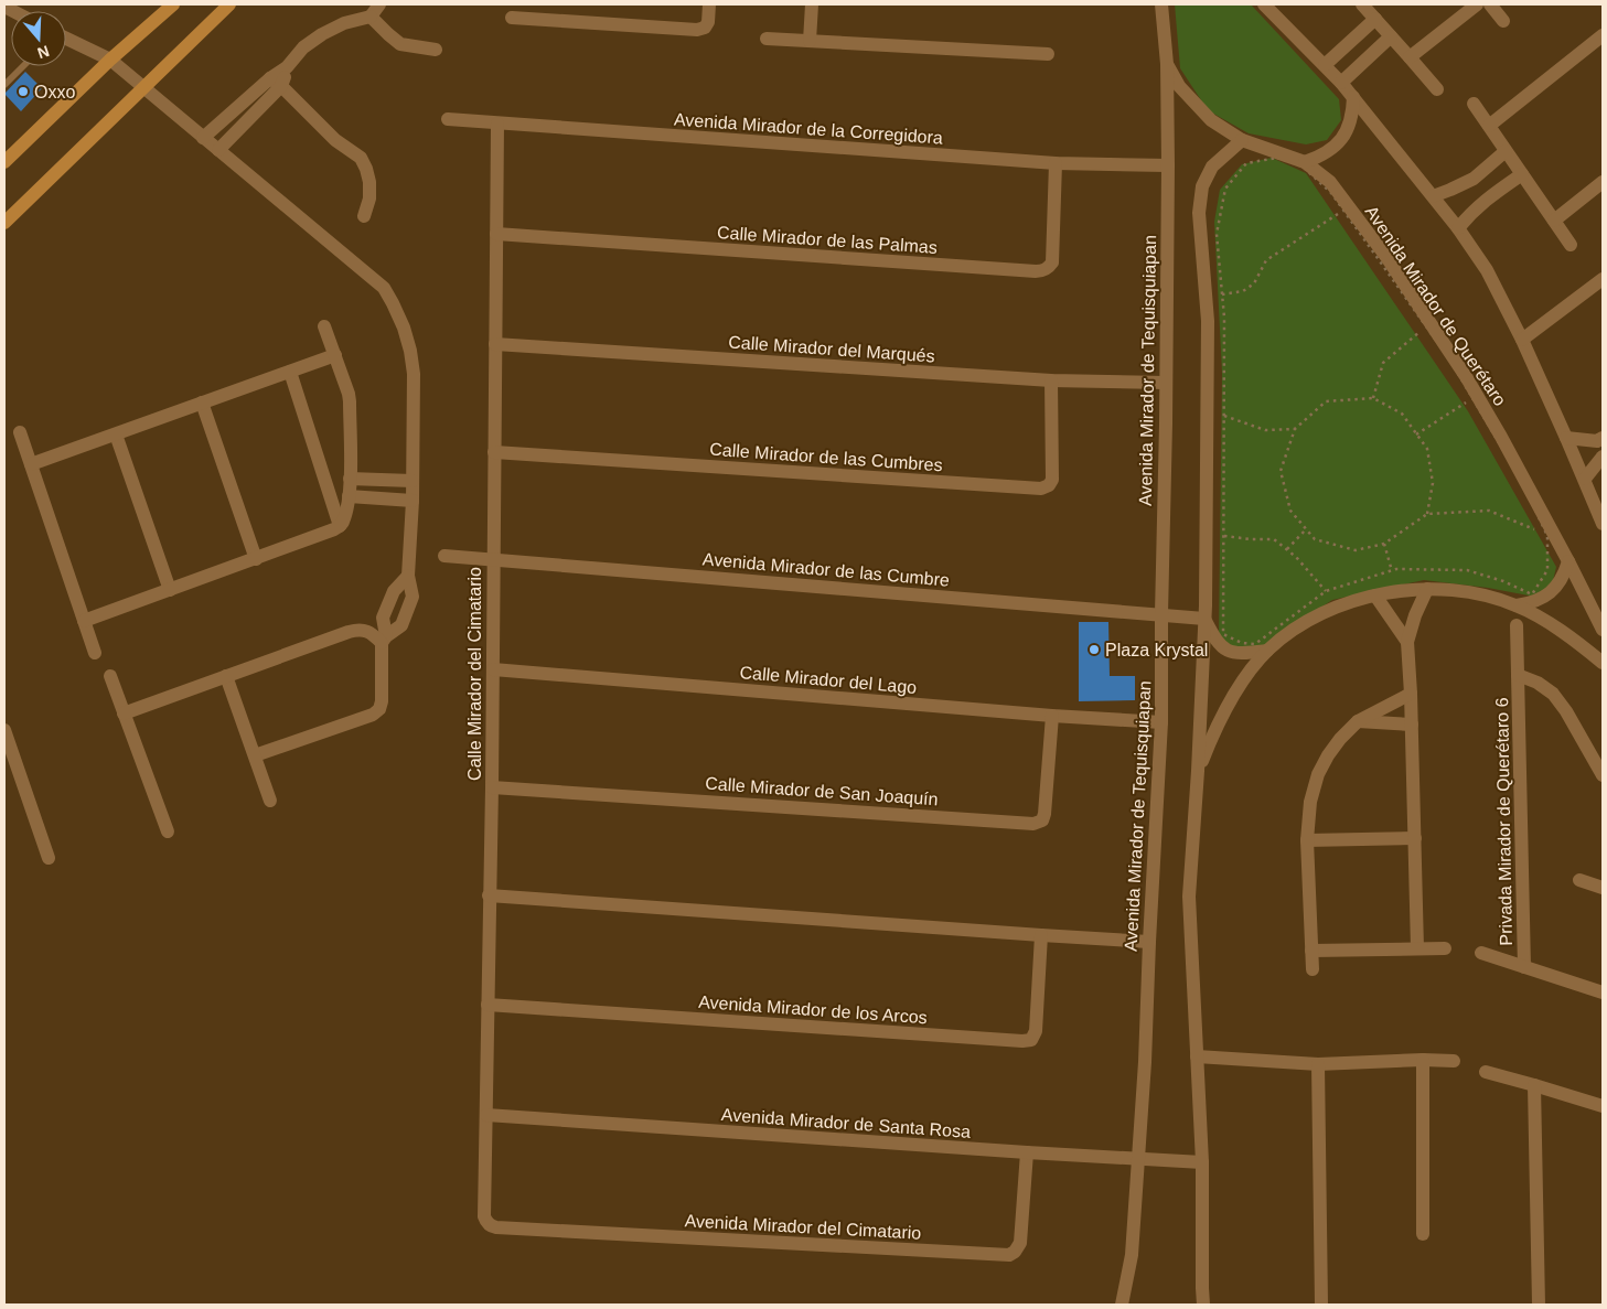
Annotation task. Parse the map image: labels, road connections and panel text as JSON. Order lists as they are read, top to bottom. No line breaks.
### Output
{"streets":{"street":["Avenida Mirador de la Corregidora","Calle Mirador de las Palmas","Avenida Mirador de Querétaro","Calle Mirador del Marqués","Avenida Mirador de Tequisquiapan","Calle Mirador de las Cumbres","Avenida Mirador de las Cumbre","Calle Mirador del Cimatario","Calle Mirador del Lago","Calle Mirador de San Joaquín","Privada Mirador de Querétaro 6","Avenida Mirador de los Arcos","Avenida Mirador de Santa Rosa","Avenida Mirador del Cimatario"]},"crossings":[["Avenida Mirador de la Corregidora","Calle Mirador de las Palmas"],["Avenida Mirador de la Corregidora","Avenida Mirador de Tequisquiapan"],["Avenida Mirador de la Corregidora","Calle Mirador del Cimatario"],["Calle Mirador de las Palmas","Calle Mirador del Cimatario"],["Avenida Mirador de Querétaro","Avenida Mirador de Tequisquiapan"],["Calle Mirador del Marqués","Avenida Mirador de Tequisquiapan"],["Calle Mirador del Marqués","Calle Mirador de las Cumbres"],["Calle Mirador del Marqués","Calle Mirador del Cimatario"],["Avenida Mirador de Tequisquiapan","Avenida Mirador de las Cumbre"],["Avenida Mirador de Tequisquiapan","Calle Mirador del Lago"],["Avenida Mirador de Tequisquiapan","Avenida Mirador de Santa Rosa"],["Calle Mirador de las Cumbres","Calle Mirador del Cimatario"],["Avenida Mirador de las Cumbre","Calle Mirador del Cimatario"],["Calle Mirador del Cimatario","Calle Mirador del Lago"],["Calle Mirador del Cimatario","Calle Mirador de San Joaquín"],["Calle Mirador del Cimatario","Avenida Mirador de los Arcos"],["Calle Mirador del Cimatario","Avenida Mirador de Santa Rosa"],["Calle Mirador del Cimatario","Avenida Mirador del Cimatario"],["Calle Mirador del Lago","Calle Mirador de San Joaquín"],["Avenida Mirador de Santa Rosa","Avenida Mirador del Cimatario"]],"places":["Oxxo","Plaza Krystal"],"north":"bottom"}
